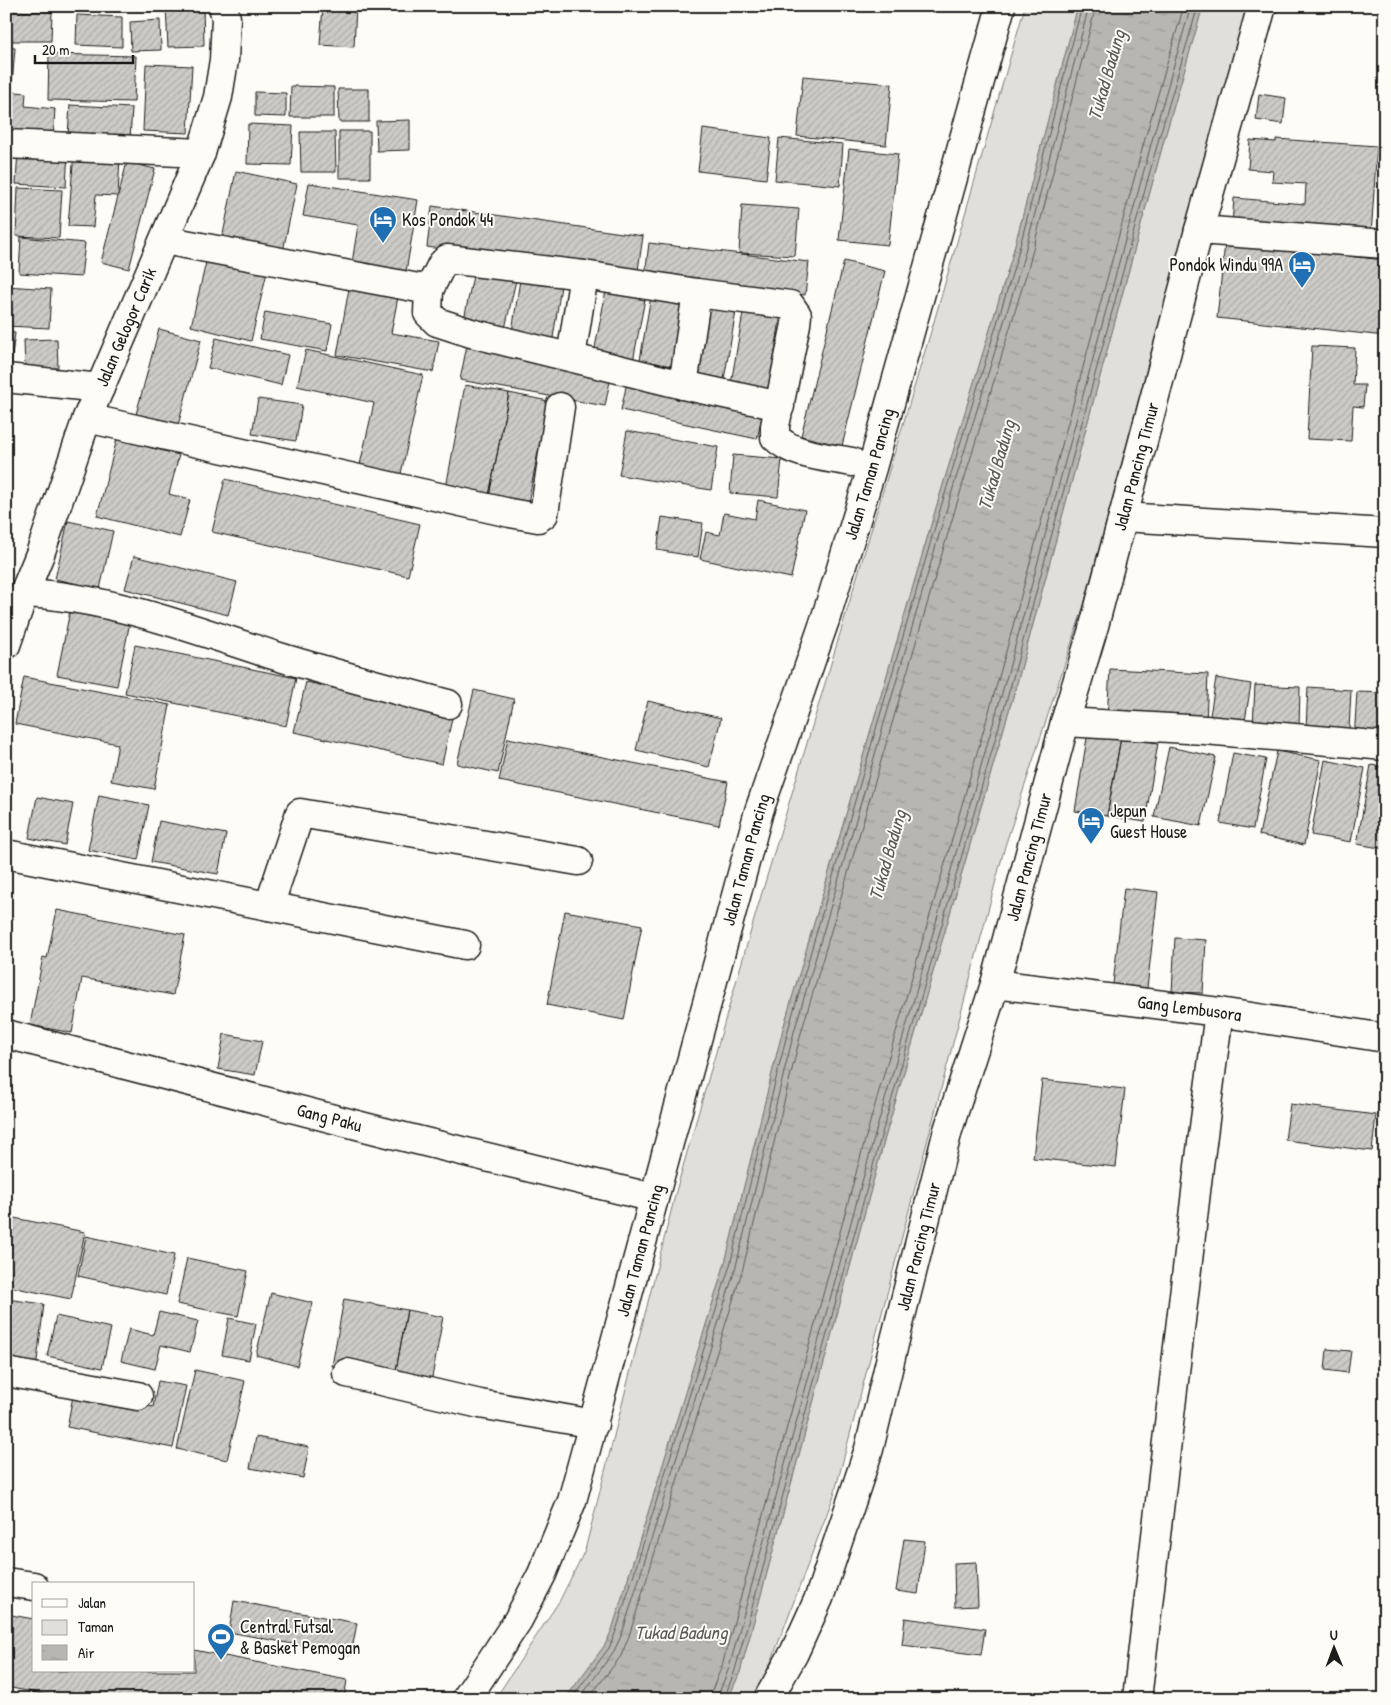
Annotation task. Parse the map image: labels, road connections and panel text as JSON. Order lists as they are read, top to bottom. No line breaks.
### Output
{"streets":{"street":["Jalan Gelogor Carik","Jalan Pancing Timur","Jalan Taman Pancing","Gang Lembusora","Gang Paku"]},"crossings":[["Jalan Pancing Timur","Gang Lembusora"],["Jalan Taman Pancing","Gang Paku"]],"water":["Tukad Badung"],"places":{"hotel":["Kos Pondok 44","Pondok Windu 99A","Jepun Guest House"],"sports":["Central Futsal & Basket Pemogan"]},"legend":["Jalan","Taman","Air"],"scale_bar":"20 m","north":"top"}
